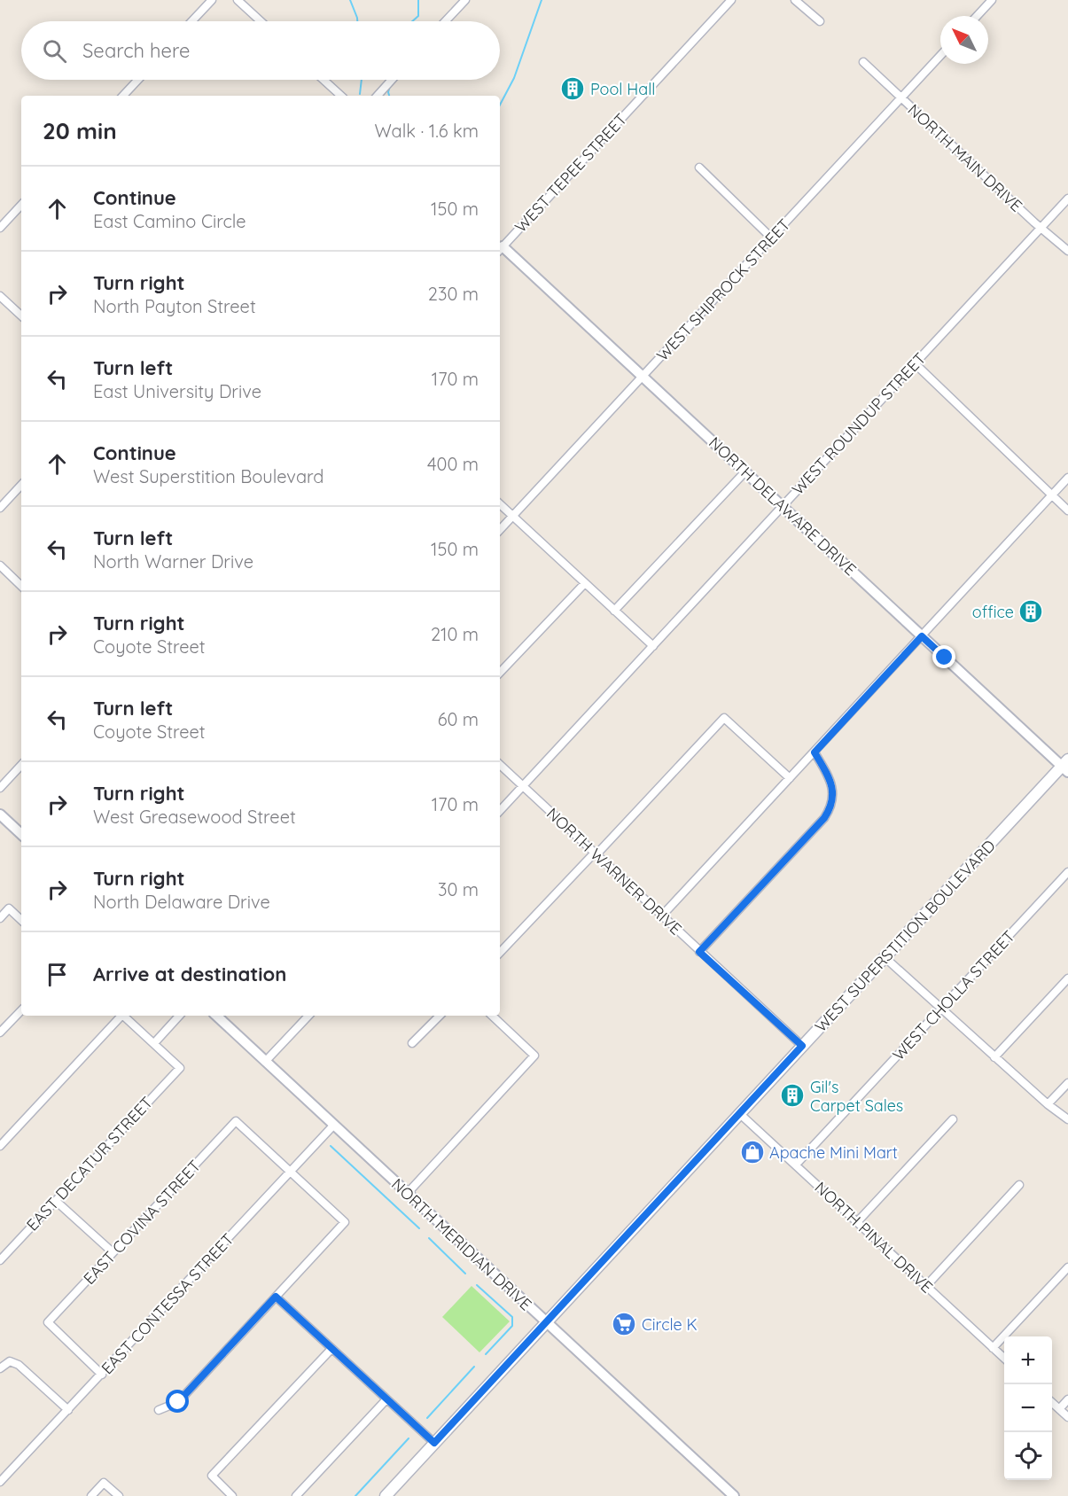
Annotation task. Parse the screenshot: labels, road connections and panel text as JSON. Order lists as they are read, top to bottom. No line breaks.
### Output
{"streets":{"main road":["WEST SUPERSTITION BOULEVARD"],"street":["NORTH MAIN DRIVE","WEST TEPEE STREET","WEST SHIPROCK STREET","WEST ROUNDUP STREET","NORTH DELAWARE DRIVE","NORTH WARNER DRIVE","WEST CHOLLA STREET","EAST DECATUR STREET","EAST COVINA STREET","NORTH PINAL DRIVE","NORTH MERIDIAN DRIVE","EAST CONTESSA STREET"]},"crossings":[["NORTH MAIN DRIVE","WEST SHIPROCK STREET"],["NORTH MAIN DRIVE","WEST ROUNDUP STREET"],["WEST SHIPROCK STREET","NORTH DELAWARE DRIVE"],["WEST ROUNDUP STREET","NORTH DELAWARE DRIVE"],["WEST ROUNDUP STREET","NORTH WARNER DRIVE"],["NORTH DELAWARE DRIVE","WEST SUPERSTITION BOULEVARD"],["NORTH WARNER DRIVE","WEST SUPERSTITION BOULEVARD"],["WEST SUPERSTITION BOULEVARD","NORTH PINAL DRIVE"],["WEST SUPERSTITION BOULEVARD","NORTH MERIDIAN DRIVE"],["WEST CHOLLA STREET","NORTH PINAL DRIVE"],["EAST COVINA STREET","EAST CONTESSA STREET"],["NORTH MERIDIAN DRIVE","EAST CONTESSA STREET"]],"places":{"building":["Pool Hall","office","Gil's Carpet Sales"],"shop":["Apache Mini Mart"],"supermarket":["Circle K"]},"north":"top left","page":{"search":"Search here","heading":["20 min","Walk · 1.6 km"],"list":[["Continue","East Camino Circle","150 m"],["Turn right","North Payton Street","230 m"],["Turn left","East University Drive","170 m"],["Continue","West Superstition Boulevard","400 m"],["Turn left","North Warner Drive","150 m"],["Turn right","Coyote Street","210 m"],["Turn left","Coyote Street","60 m"],["Turn right","West Greasewood Street","170 m"],["Turn right","North Delaware Drive","30 m"],"Arrive at destination"],"map_buttons":["+","−"]}}
